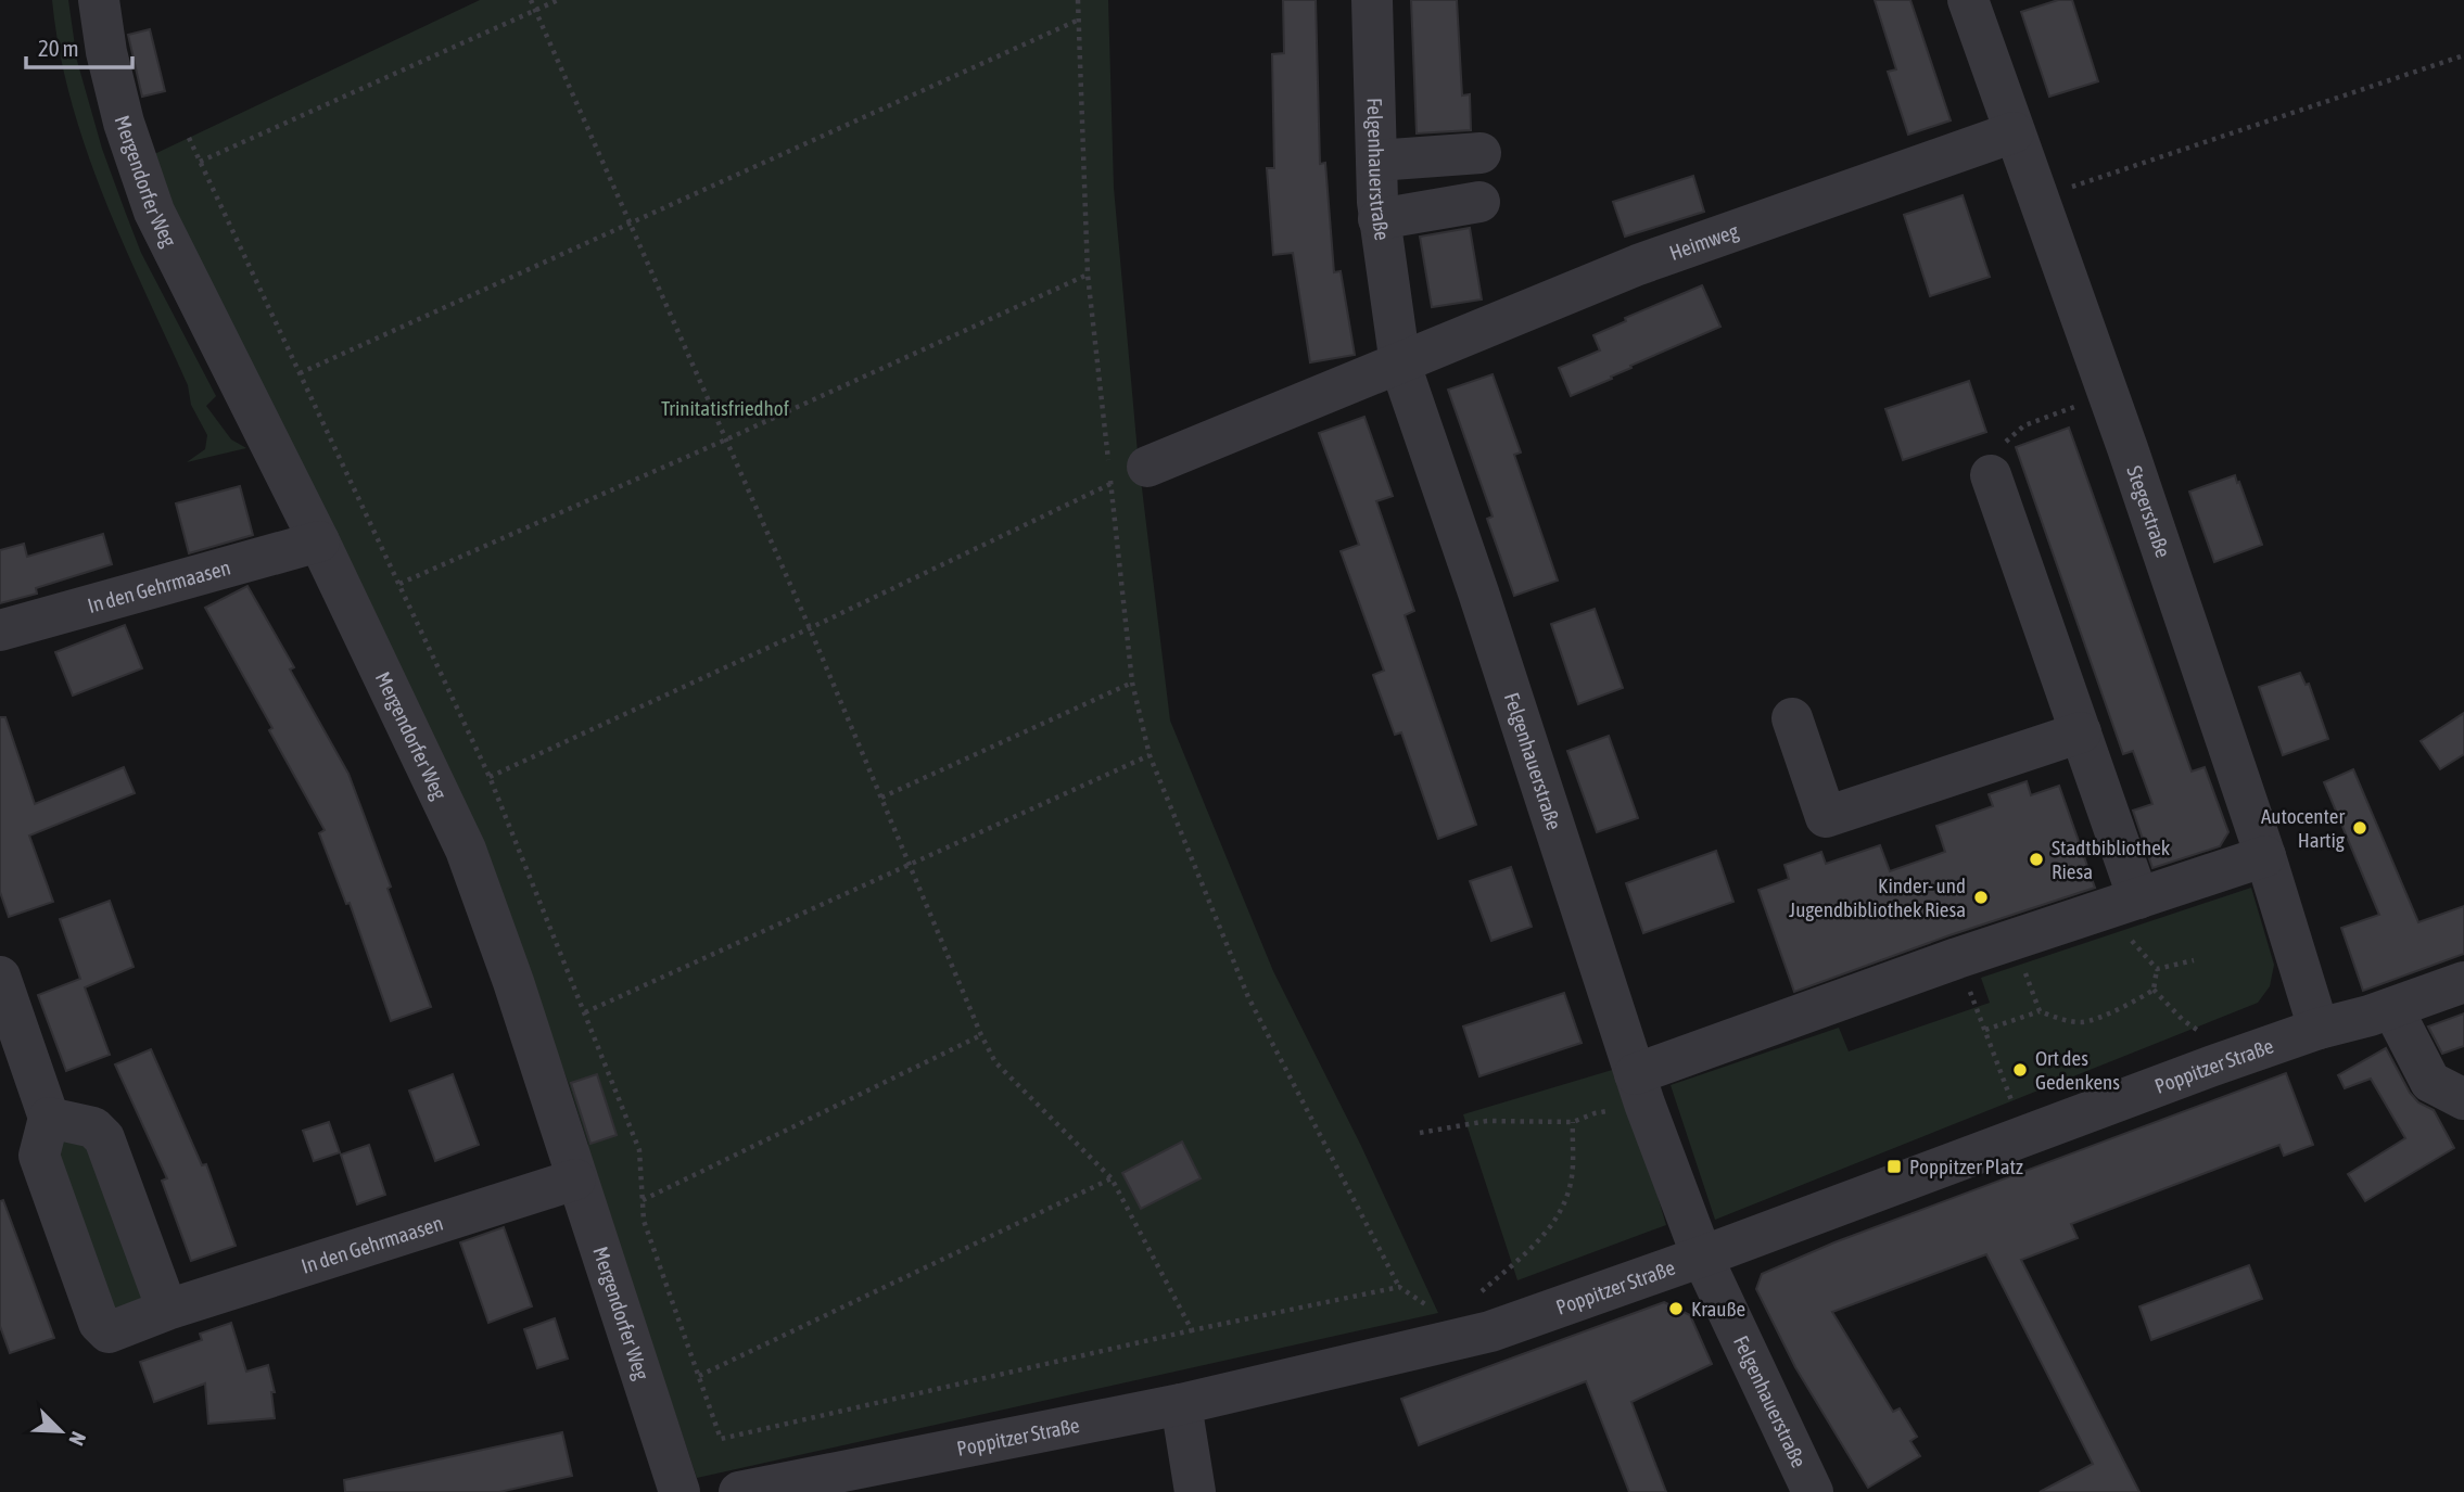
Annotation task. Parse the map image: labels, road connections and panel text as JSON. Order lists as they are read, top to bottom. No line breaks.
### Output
{"streets":{"street":["Felgenhauerstraße","Mergendorfer Weg","Heimweg","Stegerstraße","In den Gehrmaasen","Poppitzer Straße"]},"crossings":[["Felgenhauerstraße","Heimweg"],["Felgenhauerstraße","Poppitzer Straße"],["Mergendorfer Weg","In den Gehrmaasen"],["Heimweg","Stegerstraße"],["Stegerstraße","Poppitzer Straße"]],"parks":["Trinitatisfriedhof"],"places":{"other":["Autocenter Hartig","Stadtbibliothek Riesa","Kinder- und Jugendbibliothek Riesa","Ort des Gedenkens","Krauße"],"transit":["Poppitzer Platz"]},"scale_bar":"20 m","north":"bottom right"}
